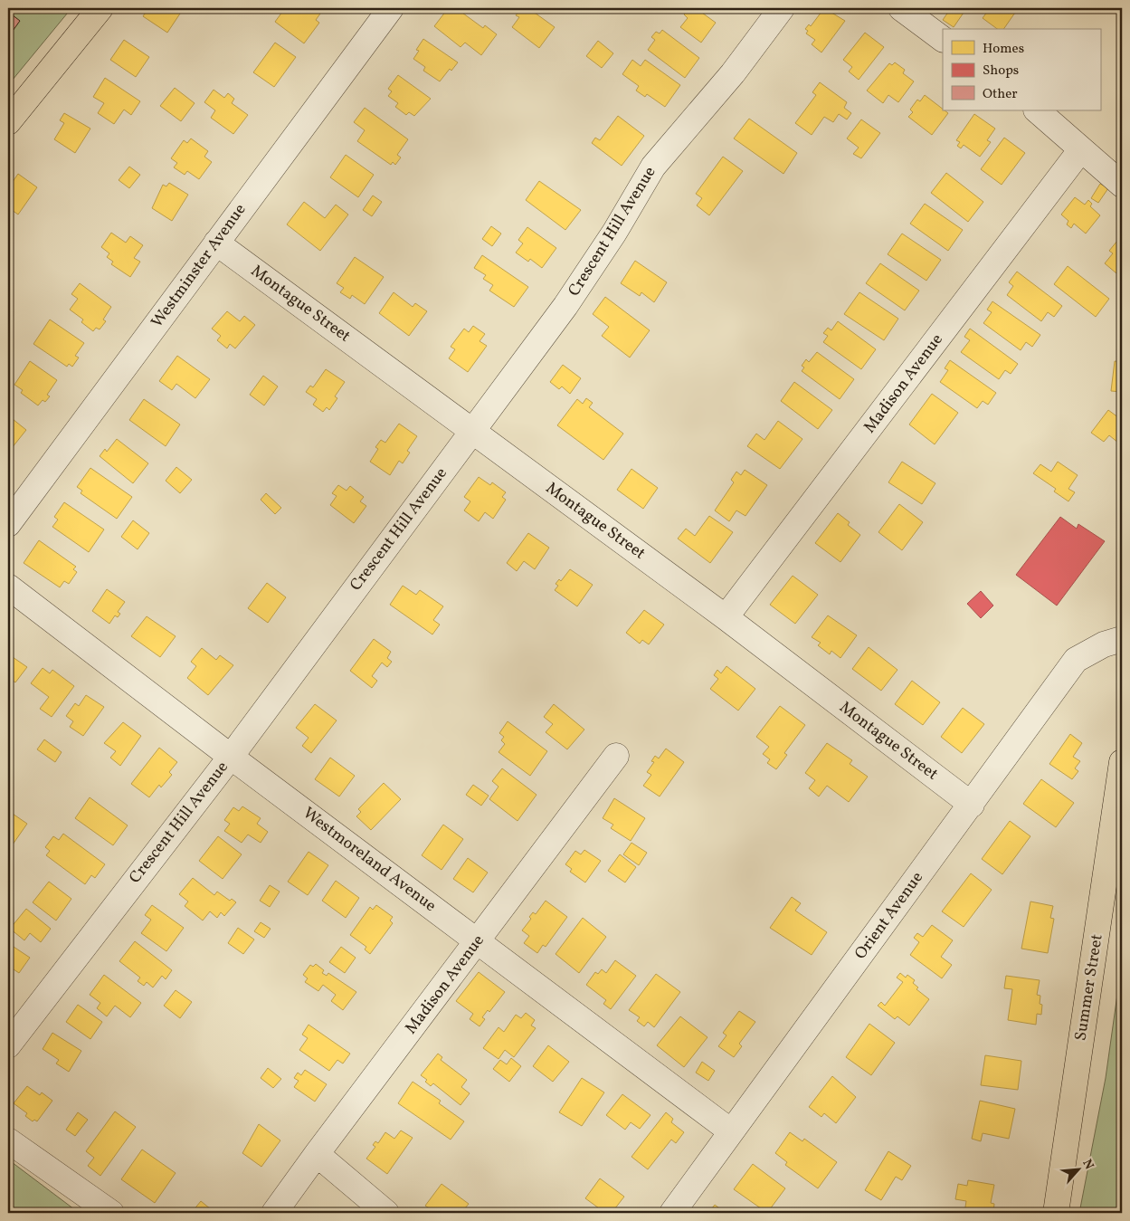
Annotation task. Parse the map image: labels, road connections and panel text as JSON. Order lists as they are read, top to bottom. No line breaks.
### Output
{"streets":{"main road":["Summer Street"],"street":["Crescent Hill Avenue","Westminster Avenue","Montague Street","Madison Avenue","Westmoreland Avenue","Orient Avenue"]},"crossings":[["Crescent Hill Avenue","Montague Street"],["Crescent Hill Avenue","Westmoreland Avenue"],["Westminster Avenue","Montague Street"],["Montague Street","Madison Avenue"],["Montague Street","Orient Avenue"],["Madison Avenue","Westmoreland Avenue"],["Westmoreland Avenue","Orient Avenue"]],"legend":["Homes","Shops","Other"],"north":"top right"}
